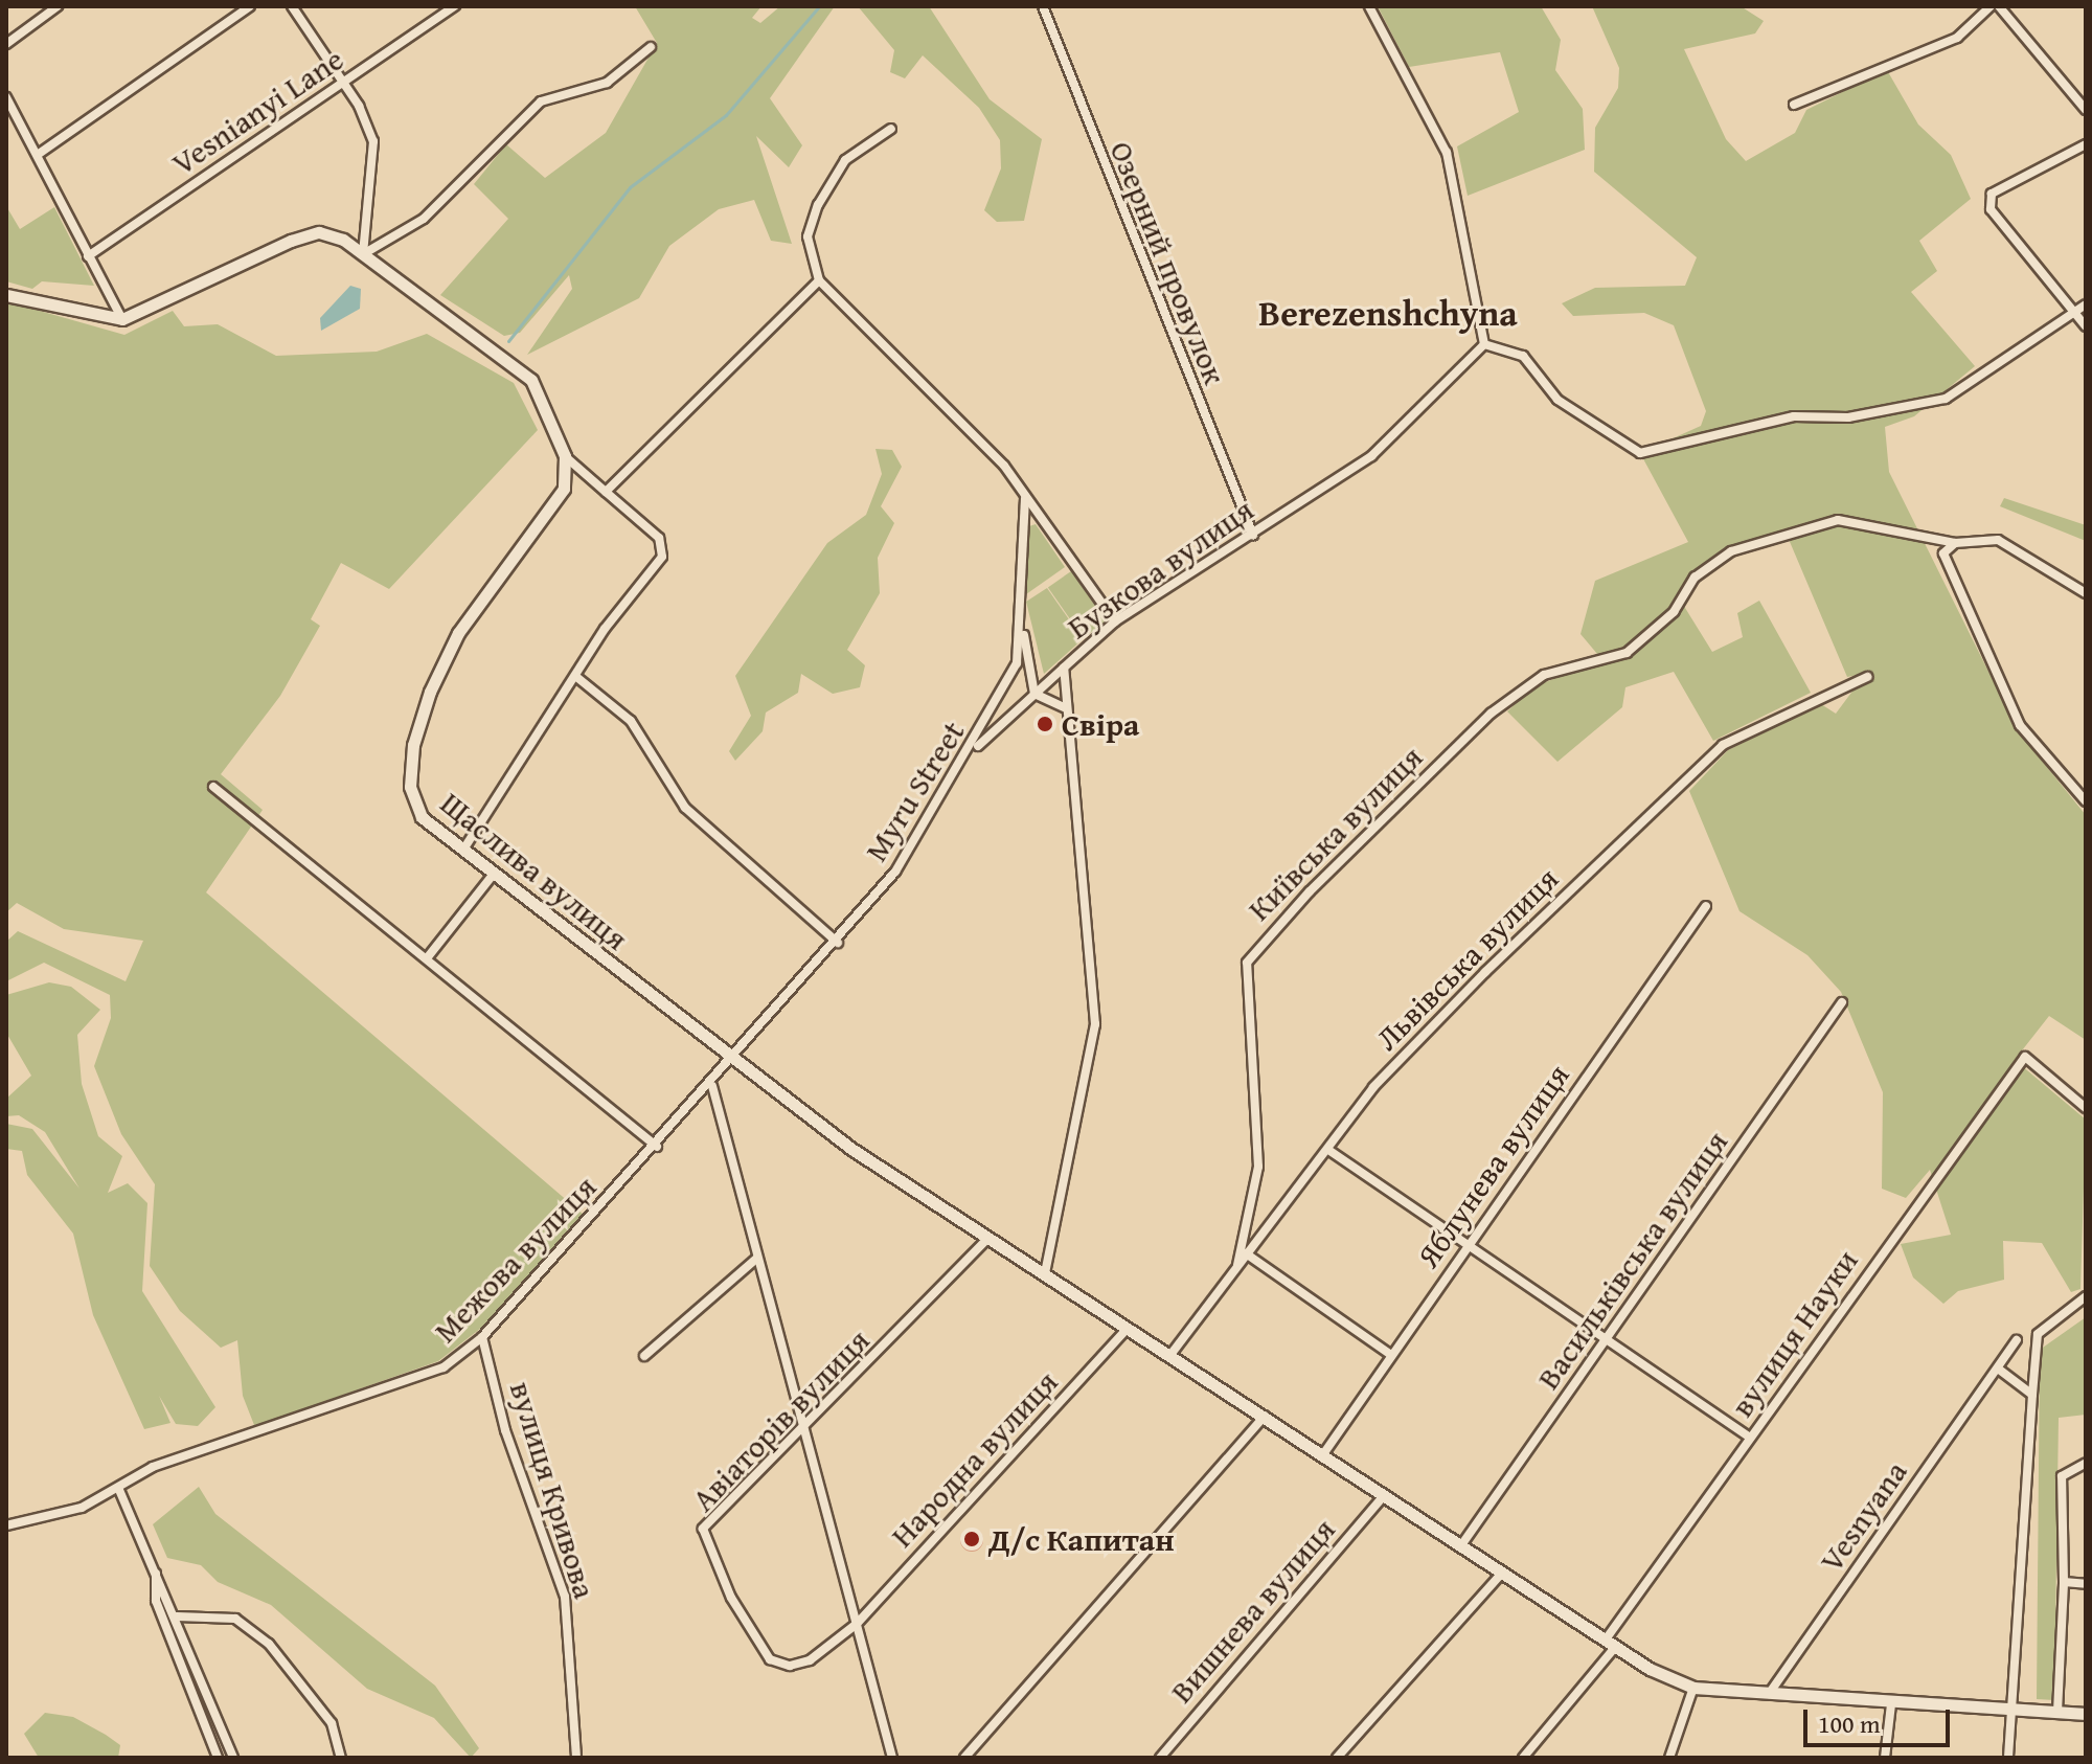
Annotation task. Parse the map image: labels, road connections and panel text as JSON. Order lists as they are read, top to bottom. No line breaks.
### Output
{"streets":{"street":["Vesnianyi Lane","Озерний провулок","Бузкова вулиця","Myru Street","Київська вулиця","Щаслива вулиця","Львівська вулиця","Яблунева вулиця","Межова вулиця","Васильківська вулиця","вулиця Науки","Авіаторів вулиця","Народна вулиця","вулиця Кривова","Vesnyana","Вишнева вулиця"]},"crossings":[["Озерний провулок","Бузкова вулиця"],["Бузкова вулиця","Щаслива вулиця"],["Myru Street","Щаслива вулиця"],["Myru Street","Межова вулиця"],["Київська вулиця","Львівська вулиця"],["Щаслива вулиця","Львівська вулиця"],["Щаслива вулиця","Яблунева вулиця"],["Щаслива вулиця","Межова вулиця"],["Щаслива вулиця","Васильківська вулиця"],["Щаслива вулиця","вулиця Науки"],["Щаслива вулиця","Авіаторів вулиця"],["Щаслива вулиця","Народна вулиця"],["Щаслива вулиця","Вишнева вулиця"],["Межова вулиця","вулиця Кривова"],["Авіаторів вулиця","Народна вулиця"]],"districts":["Berezenshchyna"],"places":["Свіра","Д/с Капитан"],"scale_bar":"100 m"}
